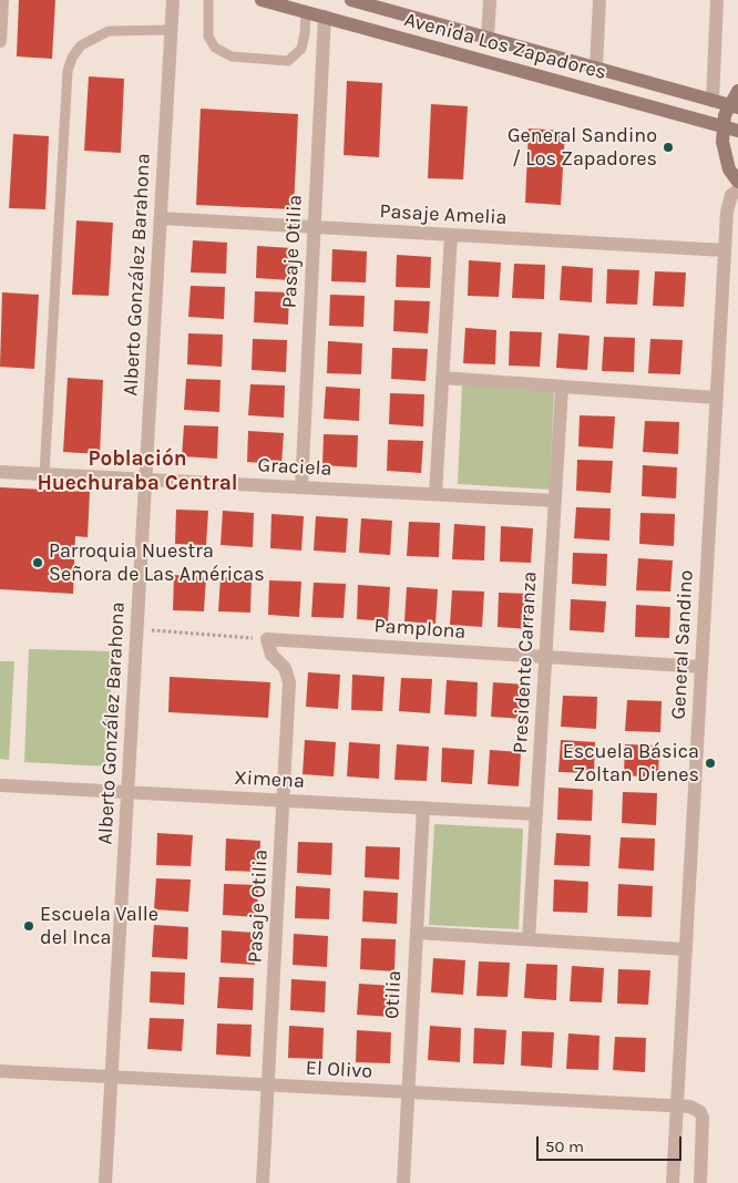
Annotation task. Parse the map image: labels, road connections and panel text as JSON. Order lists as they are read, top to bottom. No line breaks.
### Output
{"streets":{"main road":["Avenida Los Zapadores"],"street":["Pasaje Amelia","Pasaje Otilia","Alberto González Barahona","Graciela","Pamplona","General Sandino","Presidente Carranza","Ximena","Otilia","El Olivo"]},"crossings":[["Avenida Los Zapadores","Pasaje Otilia"],["Pasaje Amelia","Pasaje Otilia"],["Pasaje Amelia","Alberto González Barahona"],["Pasaje Amelia","General Sandino"],["Pasaje Otilia","Graciela"],["Pasaje Otilia","Pamplona"],["Pasaje Otilia","Ximena"],["Pasaje Otilia","El Olivo"],["Alberto González Barahona","Graciela"],["Alberto González Barahona","Ximena"],["Alberto González Barahona","El Olivo"],["Graciela","Presidente Carranza"],["Pamplona","General Sandino"],["Pamplona","Presidente Carranza"],["General Sandino","El Olivo"],["Presidente Carranza","Ximena"],["Ximena","Otilia"],["Otilia","El Olivo"]],"districts":["Población Huechuraba Central"],"places":["General Sandino / Los Zapadores","Parroquia Nuestra Señora de Las Américas","Escuela Básica Zoltan Dienes","Escuela Valle del Inca"],"scale_bar":"50 m"}
